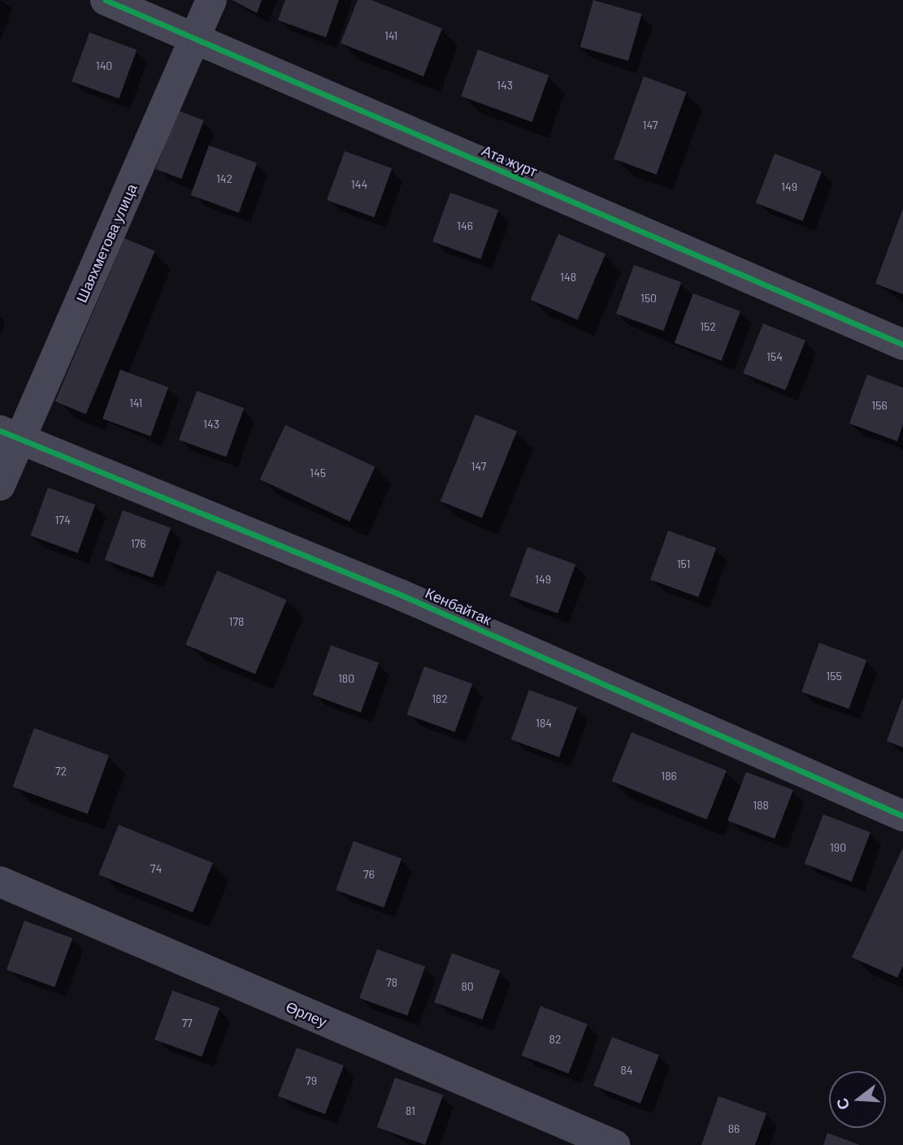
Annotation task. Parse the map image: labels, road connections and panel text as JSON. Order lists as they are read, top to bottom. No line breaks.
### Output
{"streets":{"street":["Ата журт","Шаяхметова улица","Кенбайтак","Өрлеу"]},"crossings":[["Ата журт","Шаяхметова улица"],["Шаяхметова улица","Кенбайтак"]],"house_numbers":["141","140","143","147","142","144","149","146","148","150","152","154","141","156","143","147","145","174","176","151","149","178","155","180","182","184","72","186","188","190","74","76","78","80","77","82","84","79","81","86"],"north":"left"}
